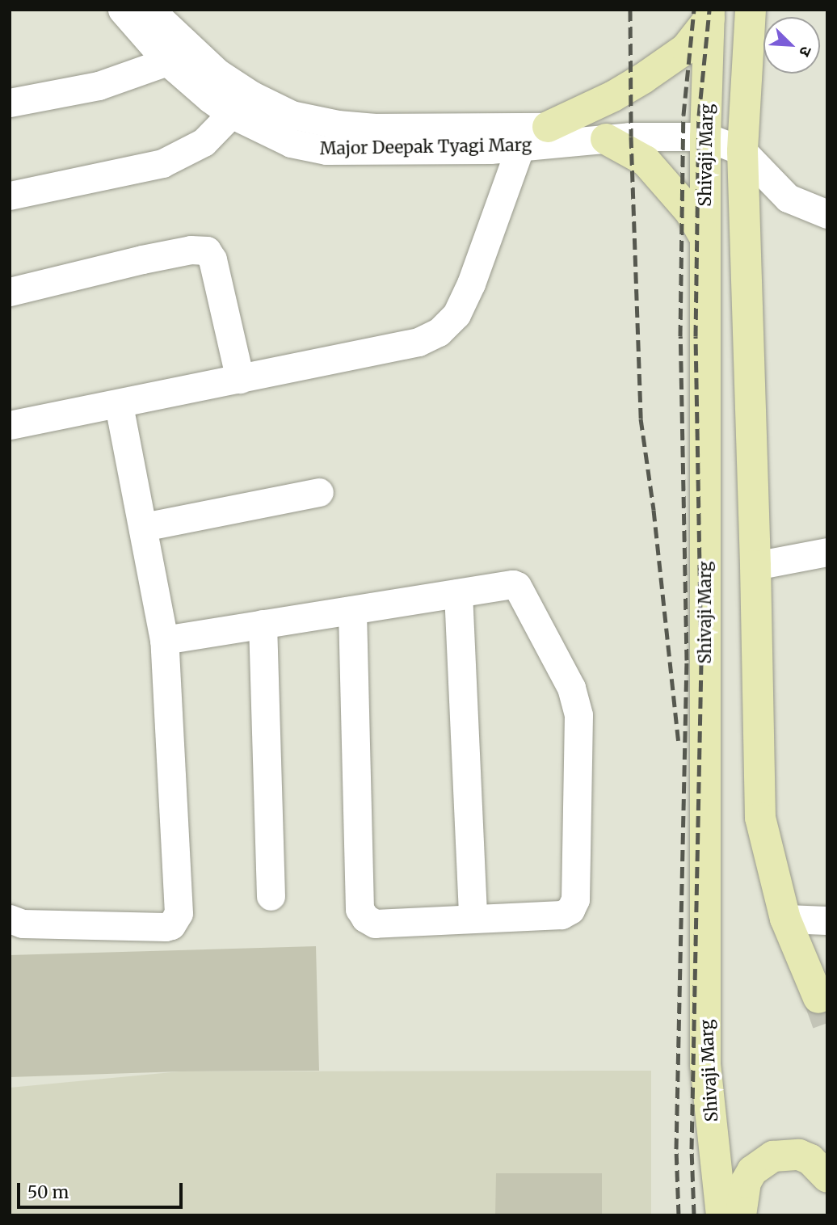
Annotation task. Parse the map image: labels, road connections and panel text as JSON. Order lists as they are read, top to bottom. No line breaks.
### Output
{"streets":{"main road":["Shivaji Marg"],"street":["Major Deepak Tyagi Marg"]},"crossings":[["Major Deepak Tyagi Marg","Shivaji Marg"]],"scale_bar":"50 m","north":"bottom right"}
